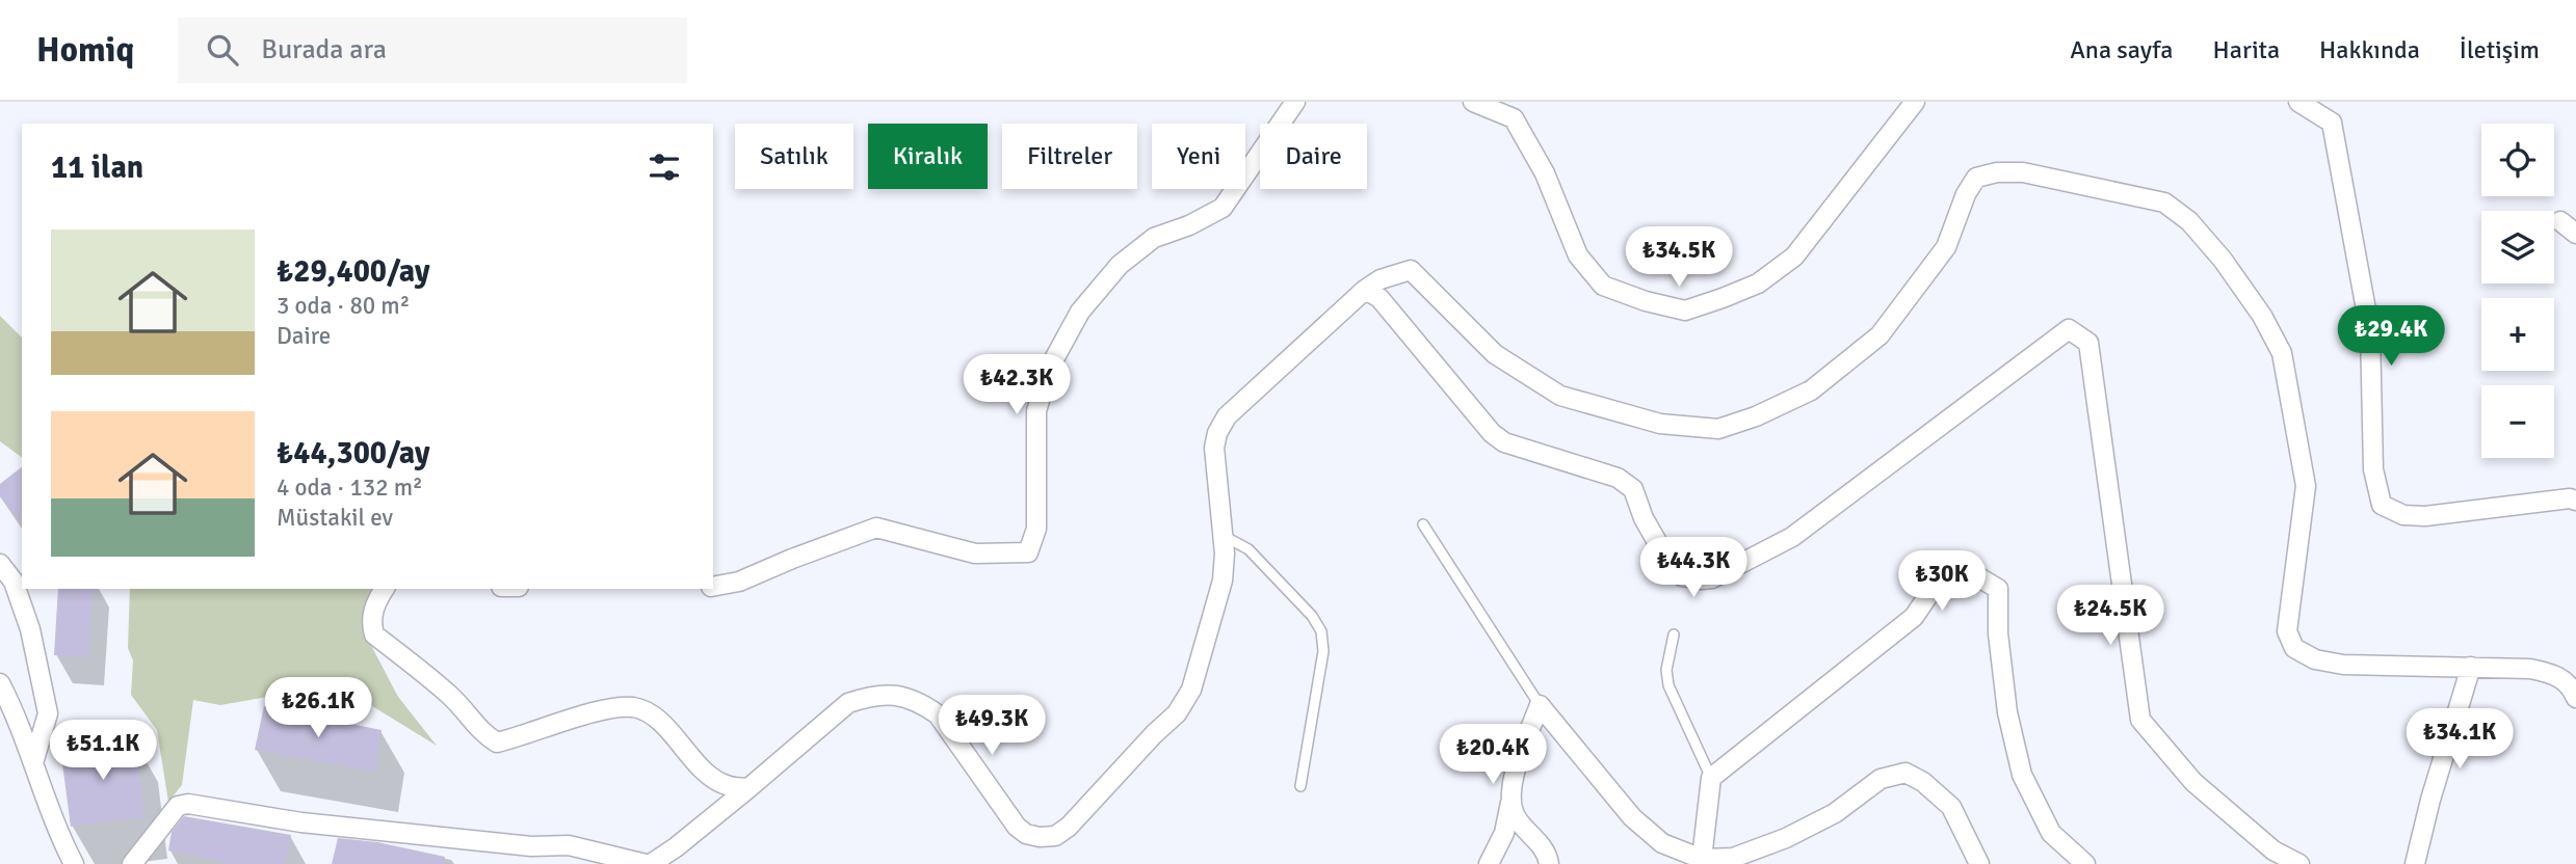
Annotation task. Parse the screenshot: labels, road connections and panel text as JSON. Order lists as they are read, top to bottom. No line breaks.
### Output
{"page":{"header":"Homiq","search":"Burada ara","nav":["Ana sayfa","Harita","Hakkında","İletişim"],"map_buttons":["+","−"],"chip":["Satılık","Kiralık","Filtreler","Yeni","Daire"],"heading":"11 ilan","list":[{"name":"₺29,400/ay","note":"3 oda · 80 m² · Daire"},{"name":"₺44,300/ay","note":"4 oda · 132 m² · Müstakil ev"}],"price":["₺34.5K","₺29.4K","₺42.3K","₺44.3K","₺30K","₺24.5K","₺26.1K","₺49.3K","₺34.1K","₺51.1K","₺20.4K"]}}
